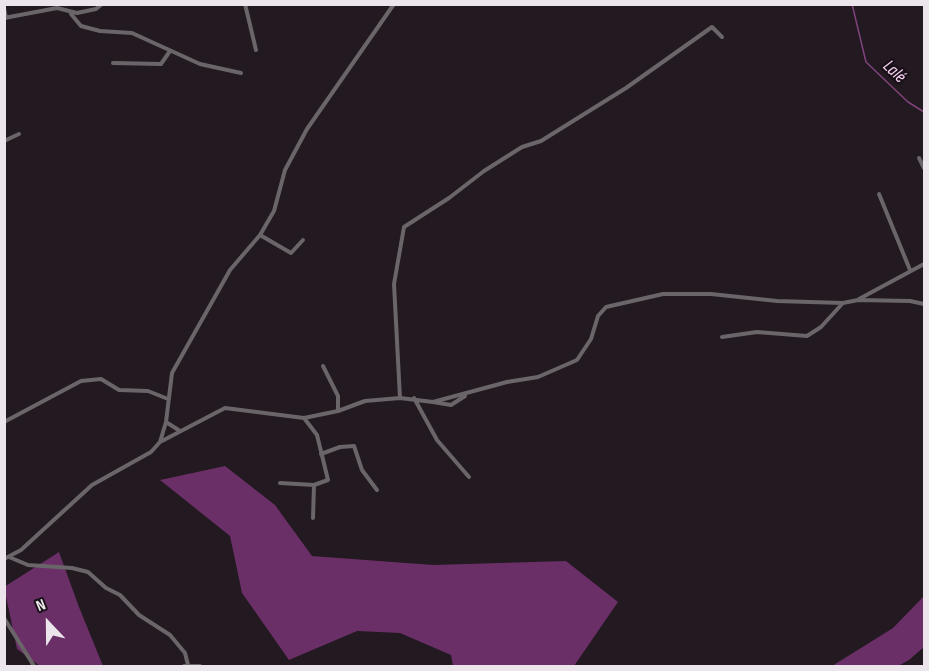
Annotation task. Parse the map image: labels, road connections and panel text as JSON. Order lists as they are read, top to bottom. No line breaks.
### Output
{"water":["Lalé"],"north":"top"}
